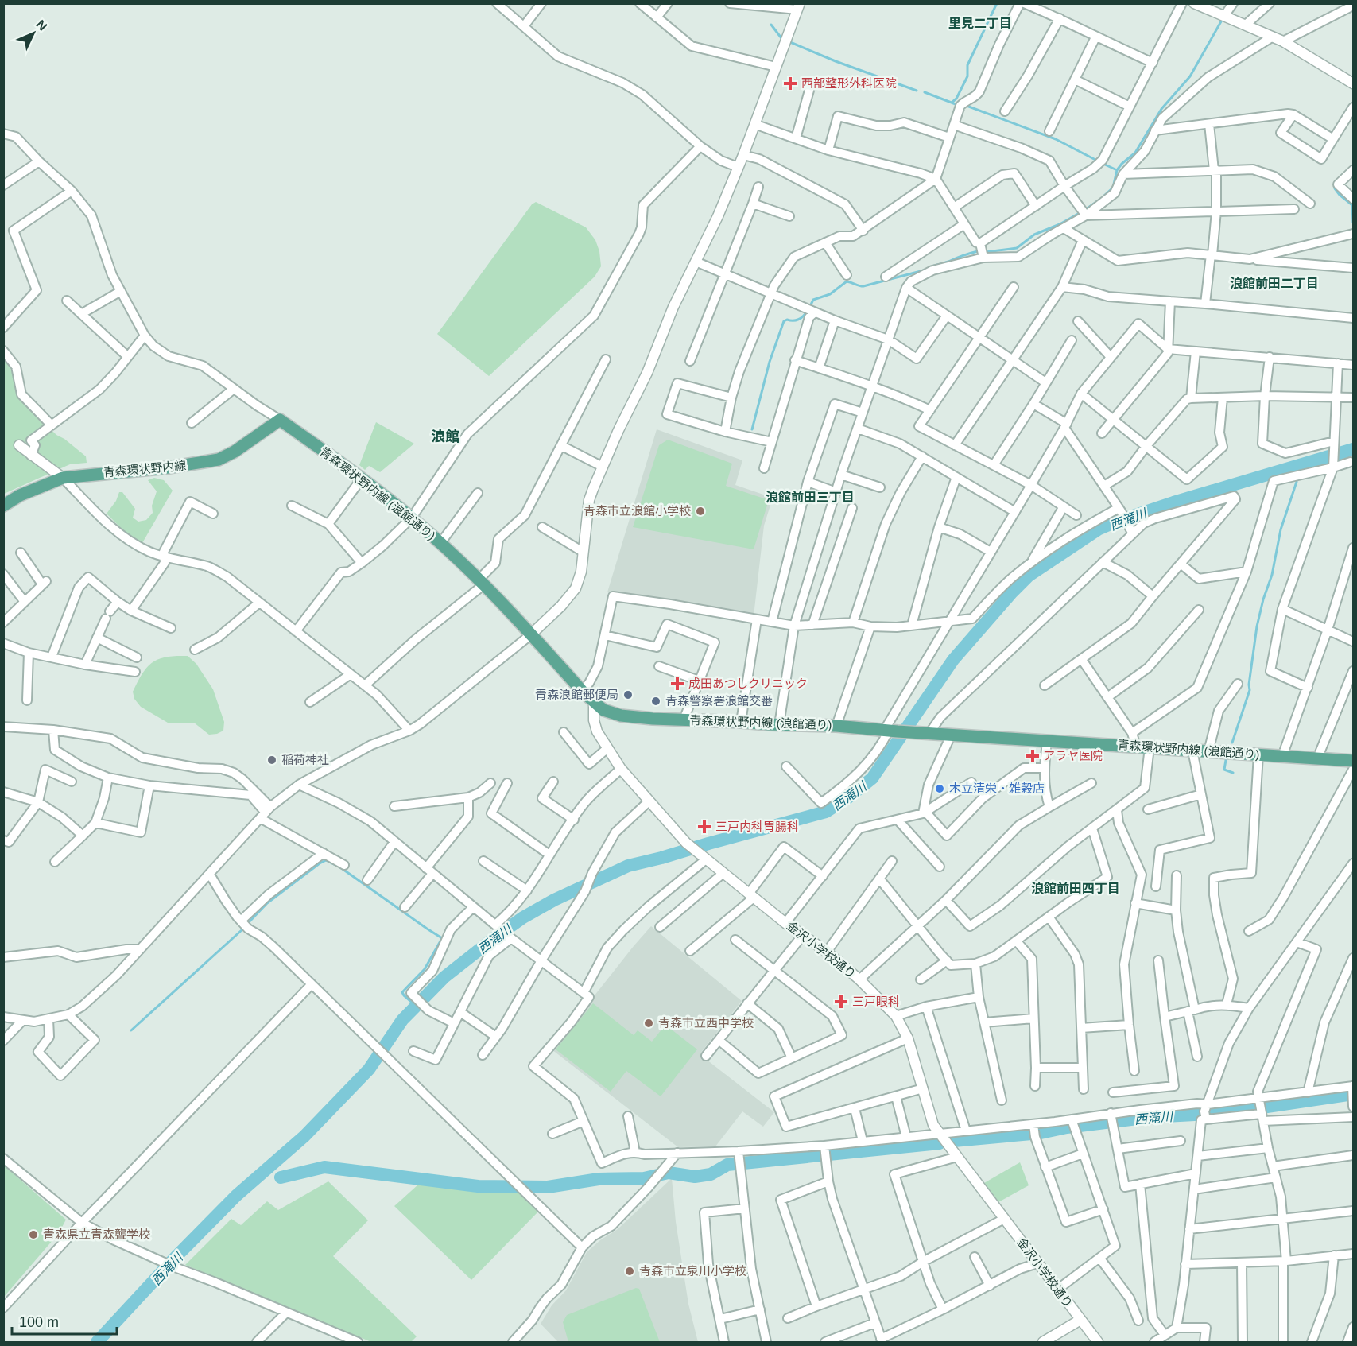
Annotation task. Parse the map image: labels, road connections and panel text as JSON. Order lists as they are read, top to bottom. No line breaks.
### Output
{"streets":{"main road":["青森環状野内線","青森環状野内線 (浪館通り)"],"street":["金沢小学校通り"]},"crossings":[["青森環状野内線","青森環状野内線 (浪館通り)"],["青森環状野内線 (浪館通り)","金沢小学校通り"]],"districts":["里見二丁目","浪館前田二丁目","浪館","浪館前田三丁目","浪館前田四丁目"],"water":["西滝川"],"places":{"health":["西部整形外科医院","成田あつしクリニック","アラヤ医院","三戸内科胃腸科","三戸眼科"],"other":["青森市立浪館小学校","青森浪館郵便局","青森警察署浪館交番","稲荷神社","木立清栄・雑穀店","青森市立西中学校","青森県立青森聾学校","青森市立泉川小学校"]},"scale_bar":"100 m","north":"top right"}
